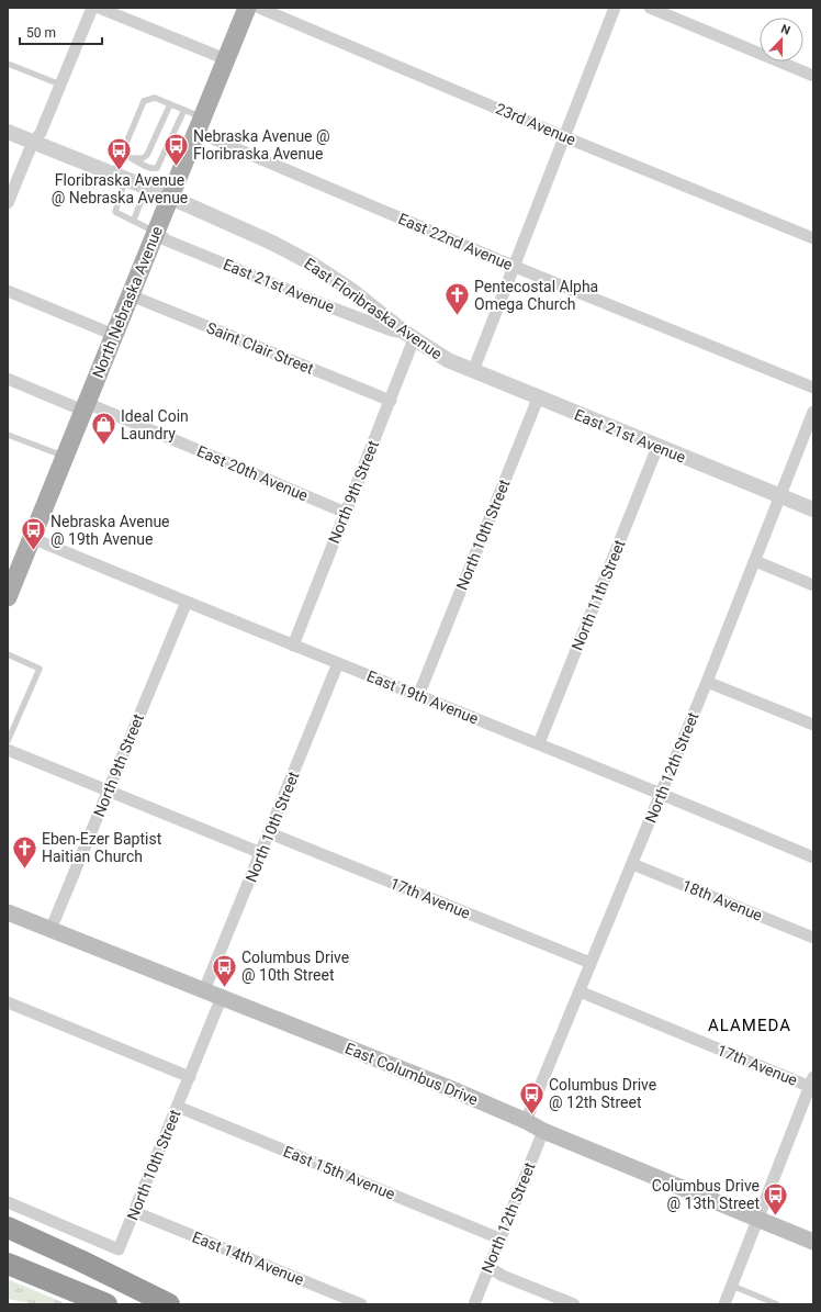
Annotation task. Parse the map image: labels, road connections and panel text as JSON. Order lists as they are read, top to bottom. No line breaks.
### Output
{"streets":{"main road":["North Nebraska Avenue","East Columbus Drive"],"street":["23rd Avenue","East 22nd Avenue","East 21st Avenue","East Floribraska Avenue","Saint Clair Street","East 20th Avenue","North 9th Street","North 10th Street","North 11th Street","East 19th Avenue","North 12th Street","17th Avenue","18th Avenue","East 15th Avenue","East 14th Avenue"]},"crossings":[["East 22nd Avenue","North Nebraska Avenue"],["East 21st Avenue","North Nebraska Avenue"],["East 21st Avenue","East Floribraska Avenue"],["East 21st Avenue","North 9th Street"],["East 21st Avenue","North 10th Street"],["East 21st Avenue","North 11th Street"],["East 21st Avenue","North 12th Street"],["North Nebraska Avenue","East Floribraska Avenue"],["North Nebraska Avenue","Saint Clair Street"],["North Nebraska Avenue","East 20th Avenue"],["North Nebraska Avenue","East 19th Avenue"],["East Floribraska Avenue","North 9th Street"],["Saint Clair Street","North 9th Street"],["East 20th Avenue","North 9th Street"],["North 9th Street","East 19th Avenue"],["North 9th Street","East Columbus Drive"],["North 10th Street","East 19th Avenue"],["North 10th Street","17th Avenue"],["North 10th Street","East Columbus Drive"],["North 10th Street","East 15th Avenue"],["North 10th Street","East 14th Avenue"],["North 11th Street","East 19th Avenue"],["East 19th Avenue","North 12th Street"],["North 12th Street","17th Avenue"],["North 12th Street","18th Avenue"],["North 12th Street","East Columbus Drive"],["North 12th Street","East 15th Avenue"]],"districts":["ALAMEDA"],"places":{"bus stop":["Nebraska Avenue @ Floribraska Avenue","Floribraska Avenue @ Nebraska Avenue","Nebraska Avenue @ 19th Avenue","Columbus Drive @ 10th Street","Columbus Drive @ 12th Street","Columbus Drive @ 13th Street"],"church":["Pentecostal Alpha Omega Church","Eben-Ezer Baptist Haitian Church"],"shop":["Ideal Coin Laundry"]},"scale_bar":"50 m","north":"top"}
